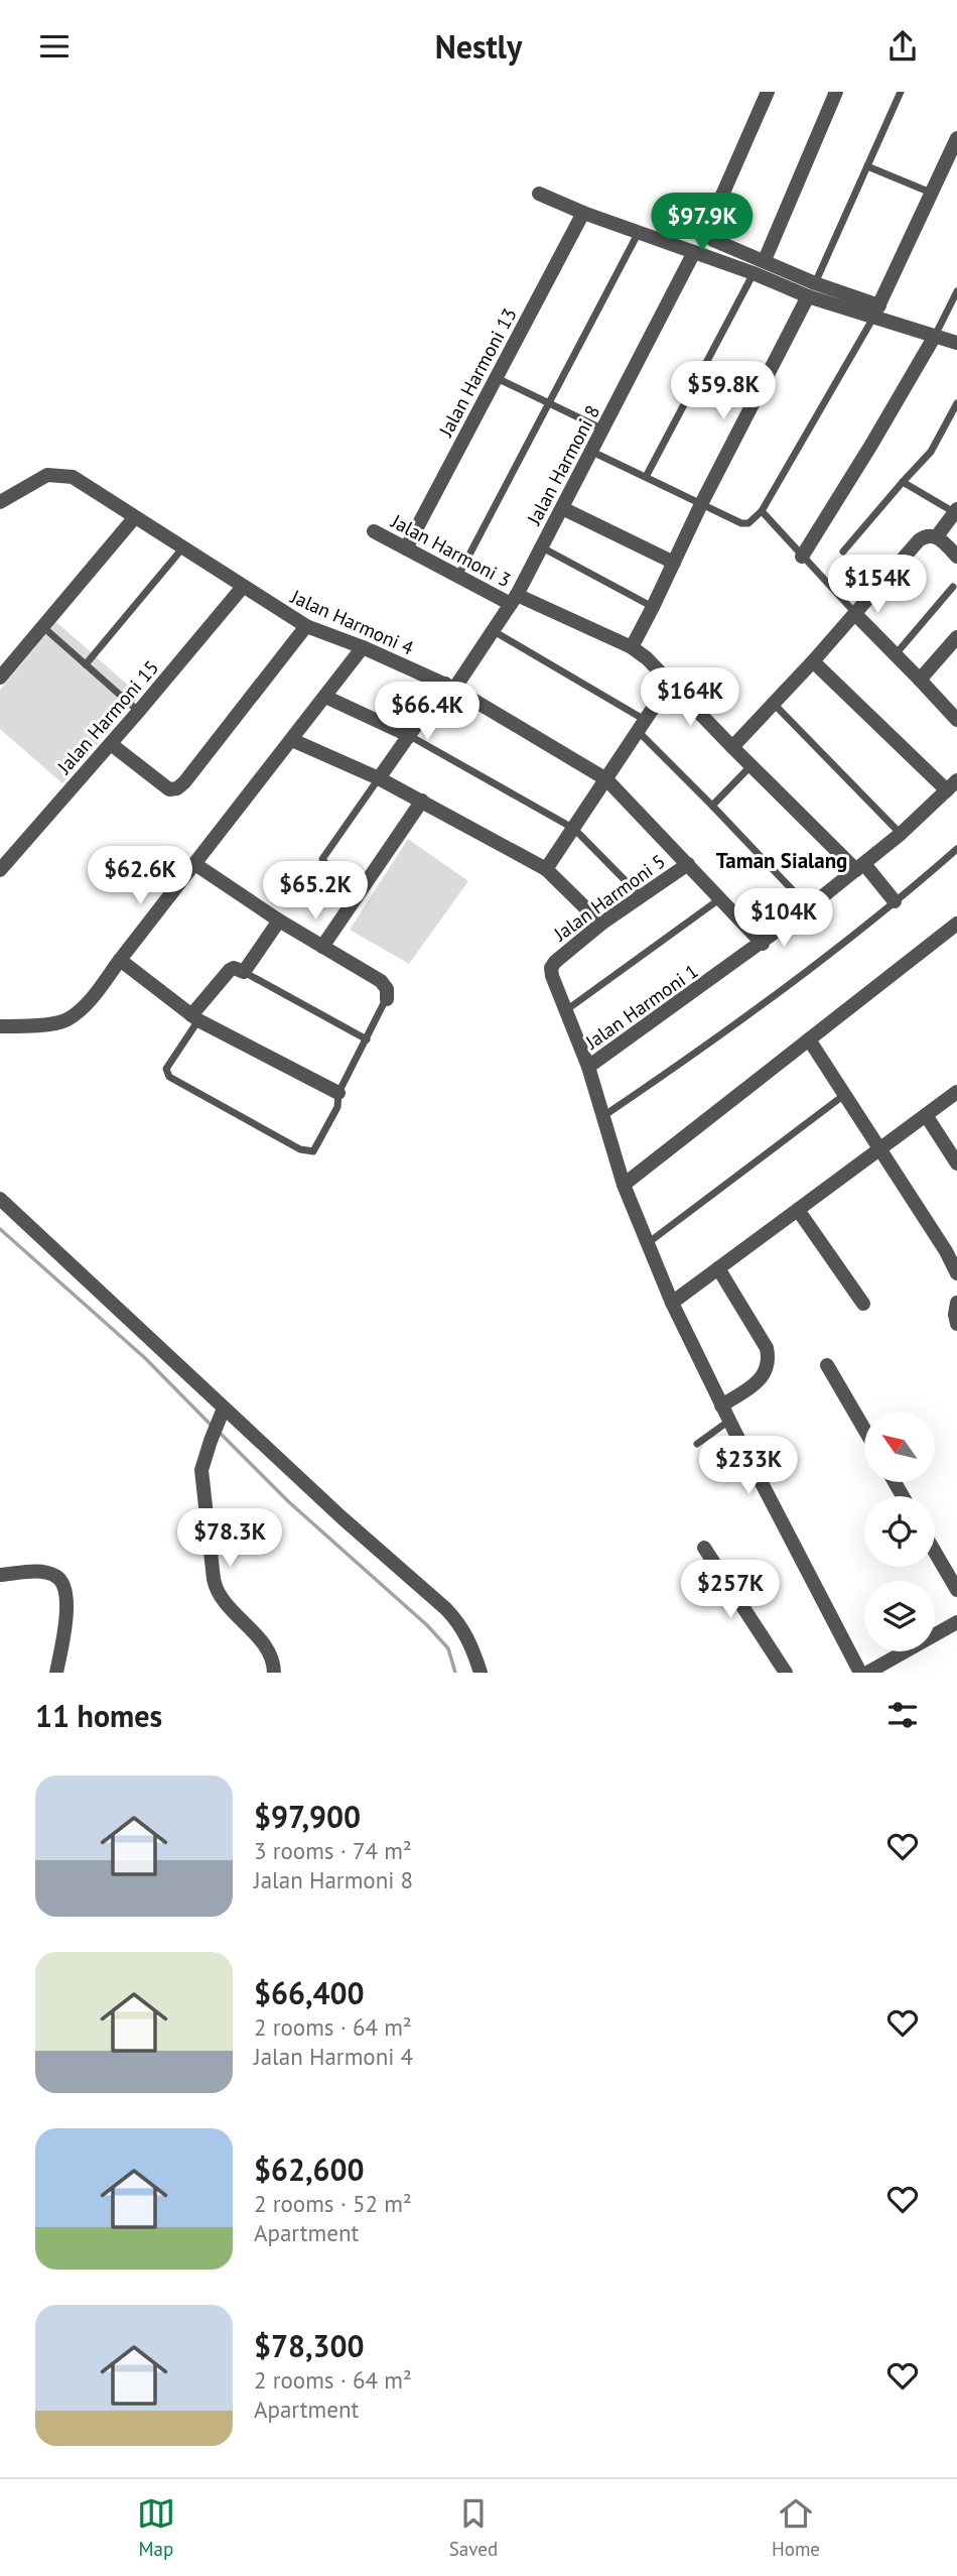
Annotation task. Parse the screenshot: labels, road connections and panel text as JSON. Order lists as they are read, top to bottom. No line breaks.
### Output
{"streets":{"street":["Jalan Harmoni 13","Jalan Harmoni 8","Jalan Harmoni 3","Jalan Harmoni 4","Jalan Harmoni 15","Jalan Harmoni 5","Jalan Harmoni 1"]},"crossings":[["Jalan Harmoni 13","Jalan Harmoni 3"],["Jalan Harmoni 8","Jalan Harmoni 3"],["Jalan Harmoni 8","Jalan Harmoni 4"],["Jalan Harmoni 3","Jalan Harmoni 1"],["Jalan Harmoni 4","Jalan Harmoni 15"],["Jalan Harmoni 4","Jalan Harmoni 5"],["Jalan Harmoni 4","Jalan Harmoni 1"]],"districts":["Taman Sialang"],"north":"top left","page":{"header":"Nestly","price":["$97.9K","$59.8K","$154K","$164K","$66.4K","$62.6K","$65.2K","$104K","$233K","$78.3K","$257K"],"heading":"11 homes","list":[{"name":"$97,900","note":"3 rooms · 74 m² · Jalan Harmoni 8"},{"name":"$66,400","note":"2 rooms · 64 m² · Jalan Harmoni 4"},{"name":"$62,600","note":"2 rooms · 52 m² · Apartment"},{"name":"$78,300","note":"2 rooms · 64 m² · Apartment"}],"tabs":["Map","Saved","Home"]}}
